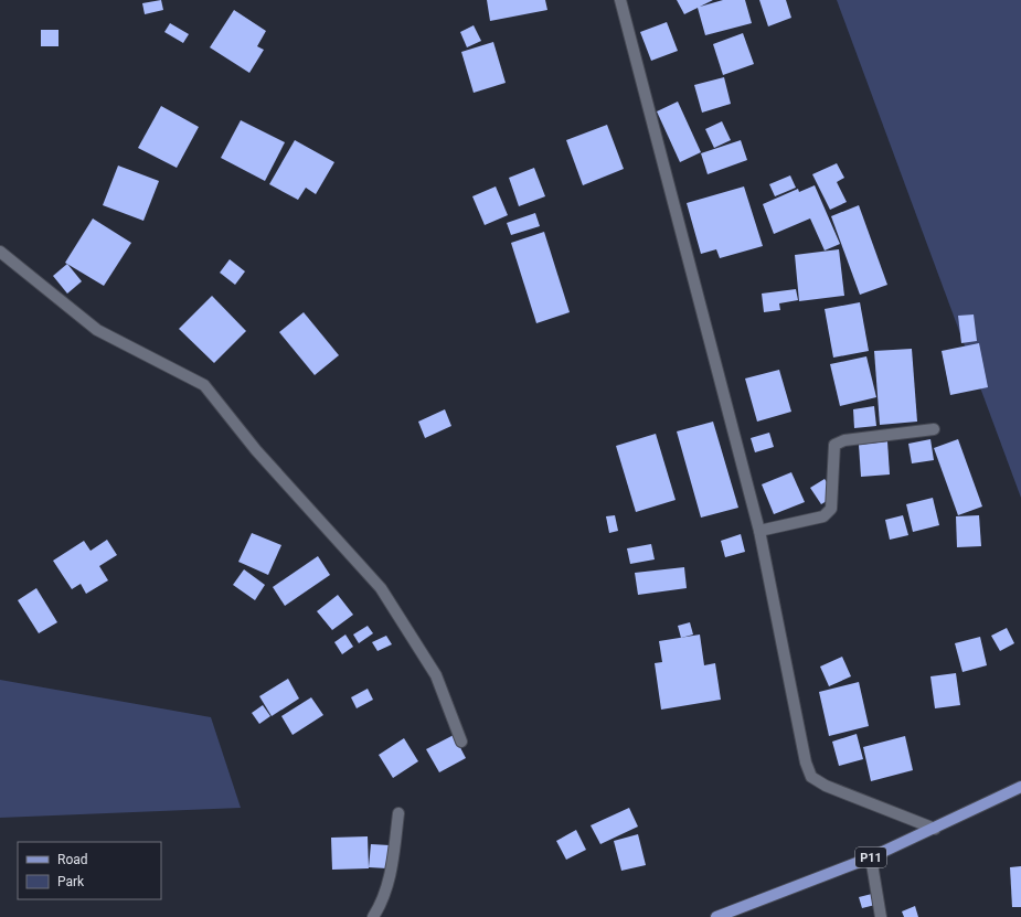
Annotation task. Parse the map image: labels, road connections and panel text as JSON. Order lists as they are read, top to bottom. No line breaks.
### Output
{"streets":{"main road":["P11"]},"legend":["Road","Park"]}
